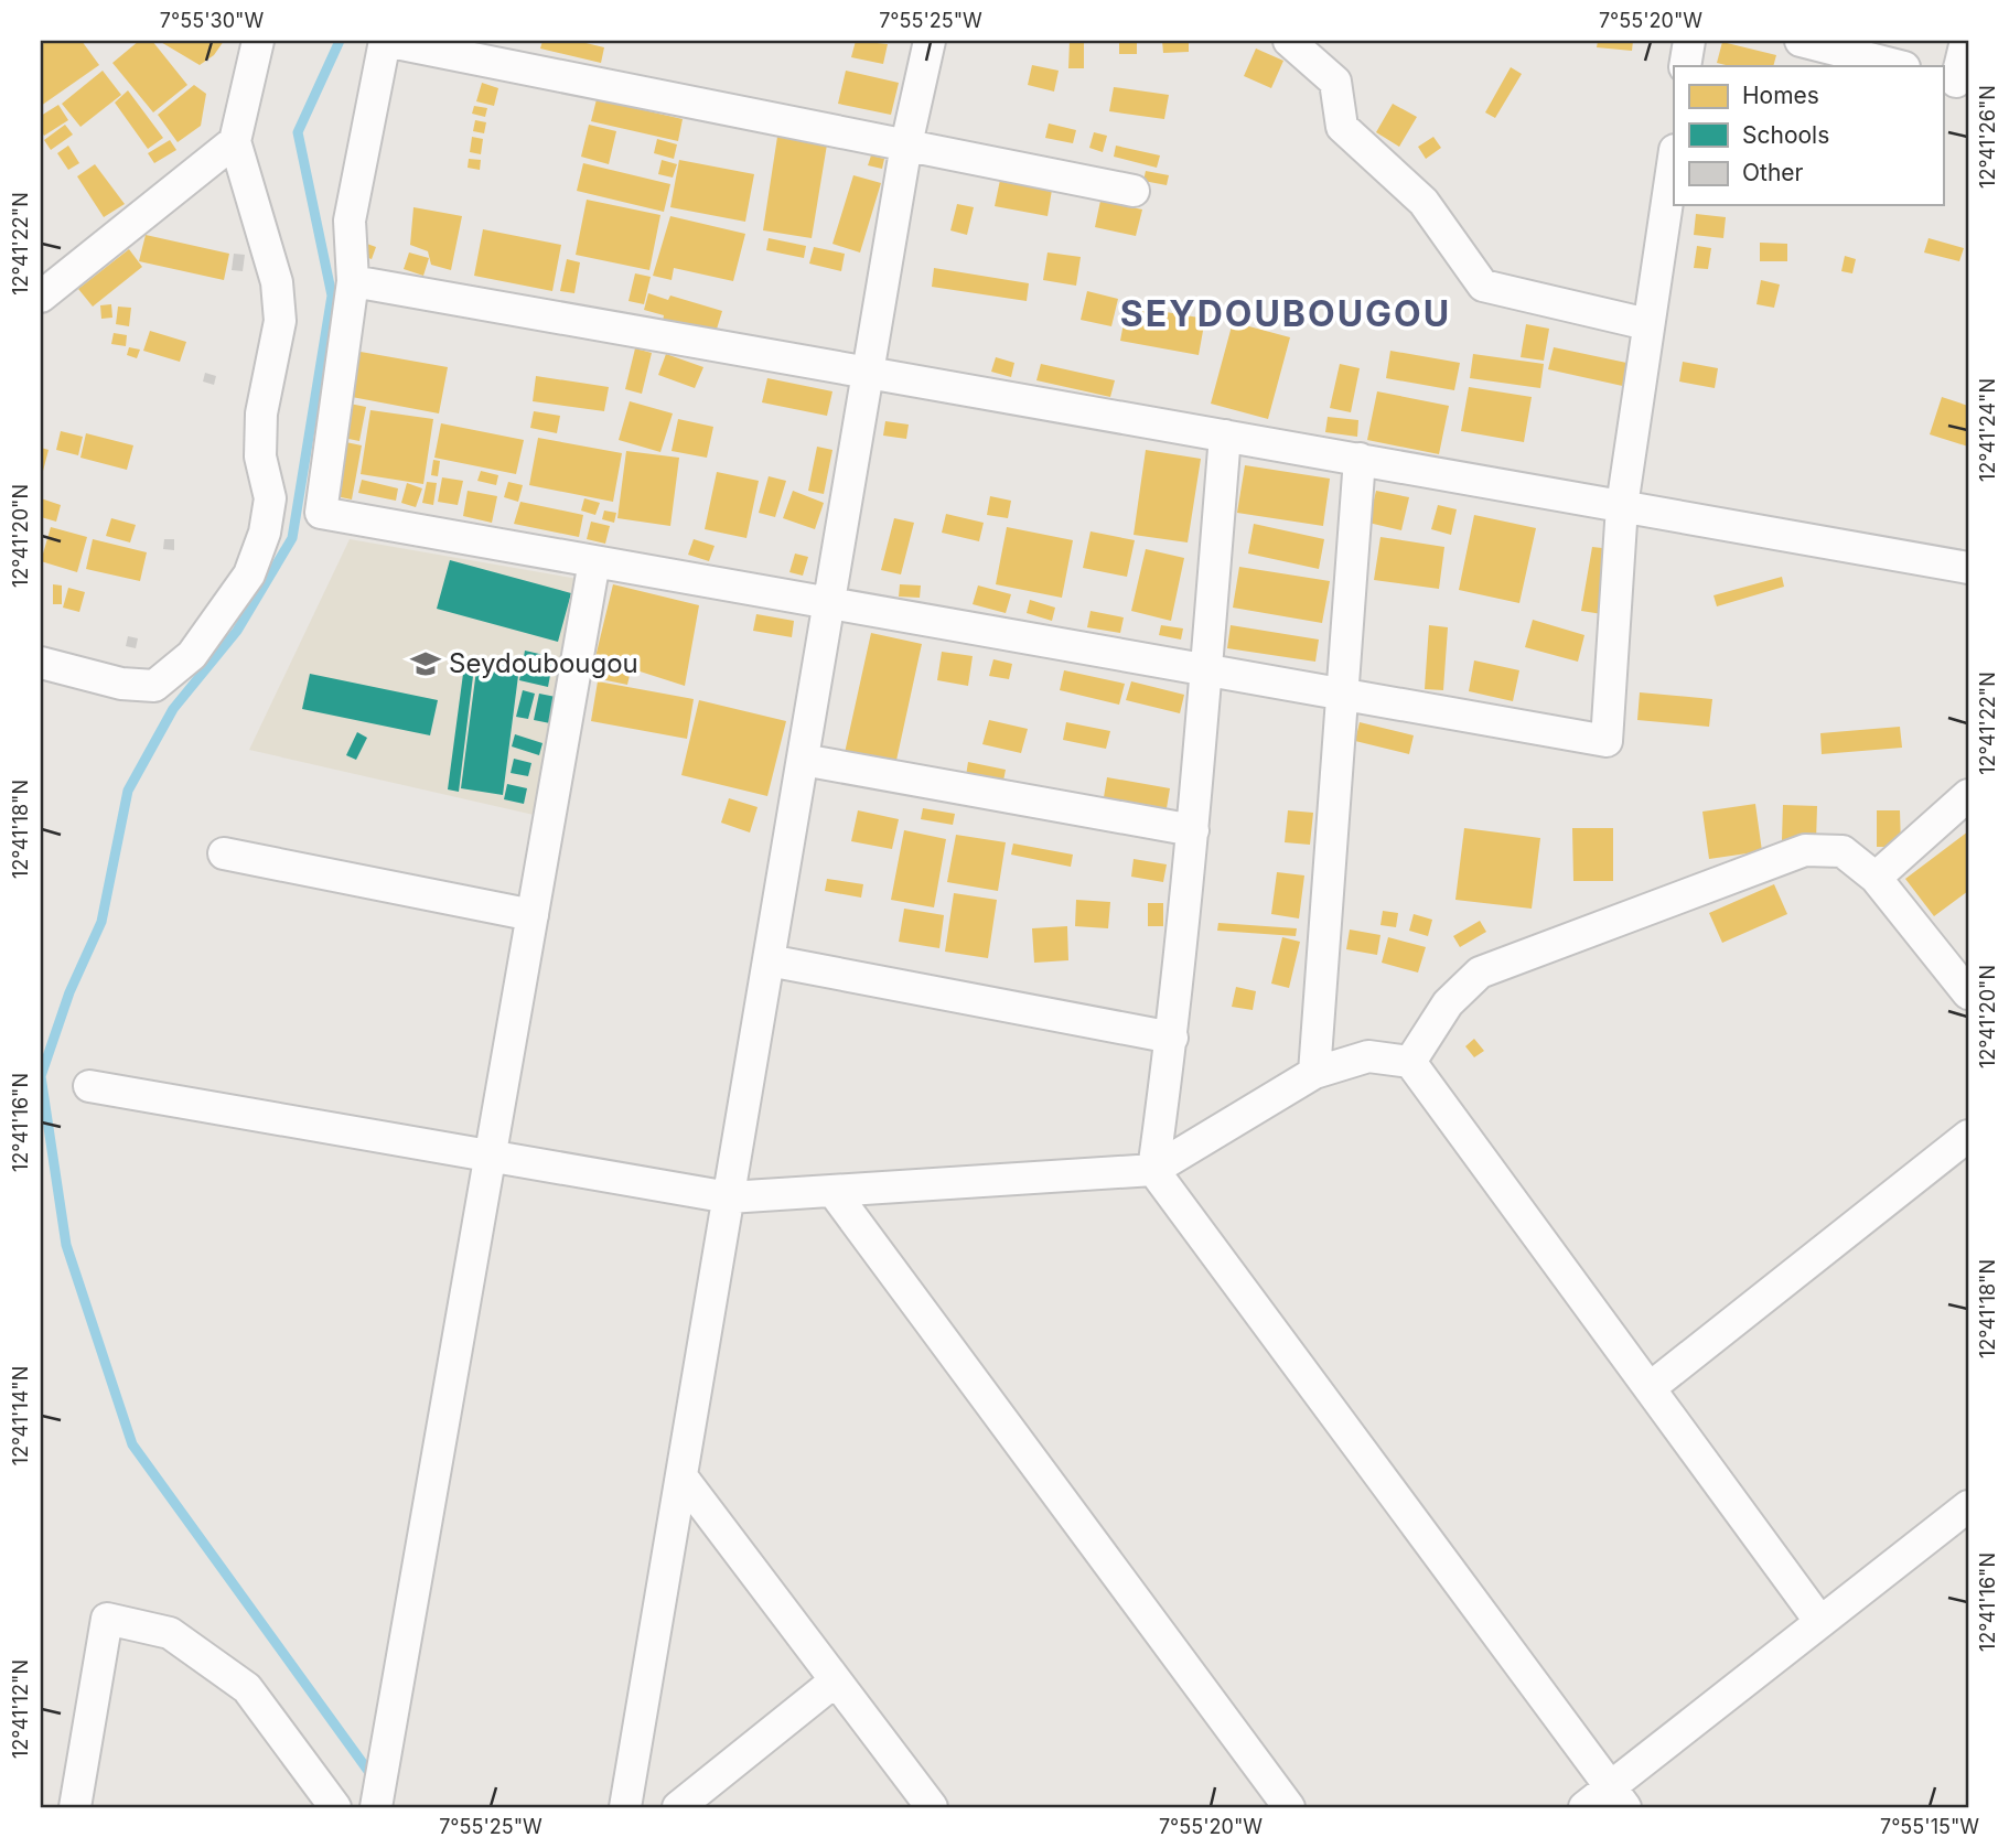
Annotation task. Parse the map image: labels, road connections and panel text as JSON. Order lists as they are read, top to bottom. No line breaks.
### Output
{"districts":["SEYDOUBOUGOU"],"places":{"school or university":["Seydoubougou"]},"legend":["Homes","Schools","Other"],"coordinates":["7°55'30\"W","7°55'25\"W","7°55'20\"W","12°41'26\"N","12°41'22\"N","12°41'24\"N","12°41'20\"N","12°41'18\"N","12°41'16\"N","12°41'14\"N","12°41'12\"N","7°55'15\"W"]}
